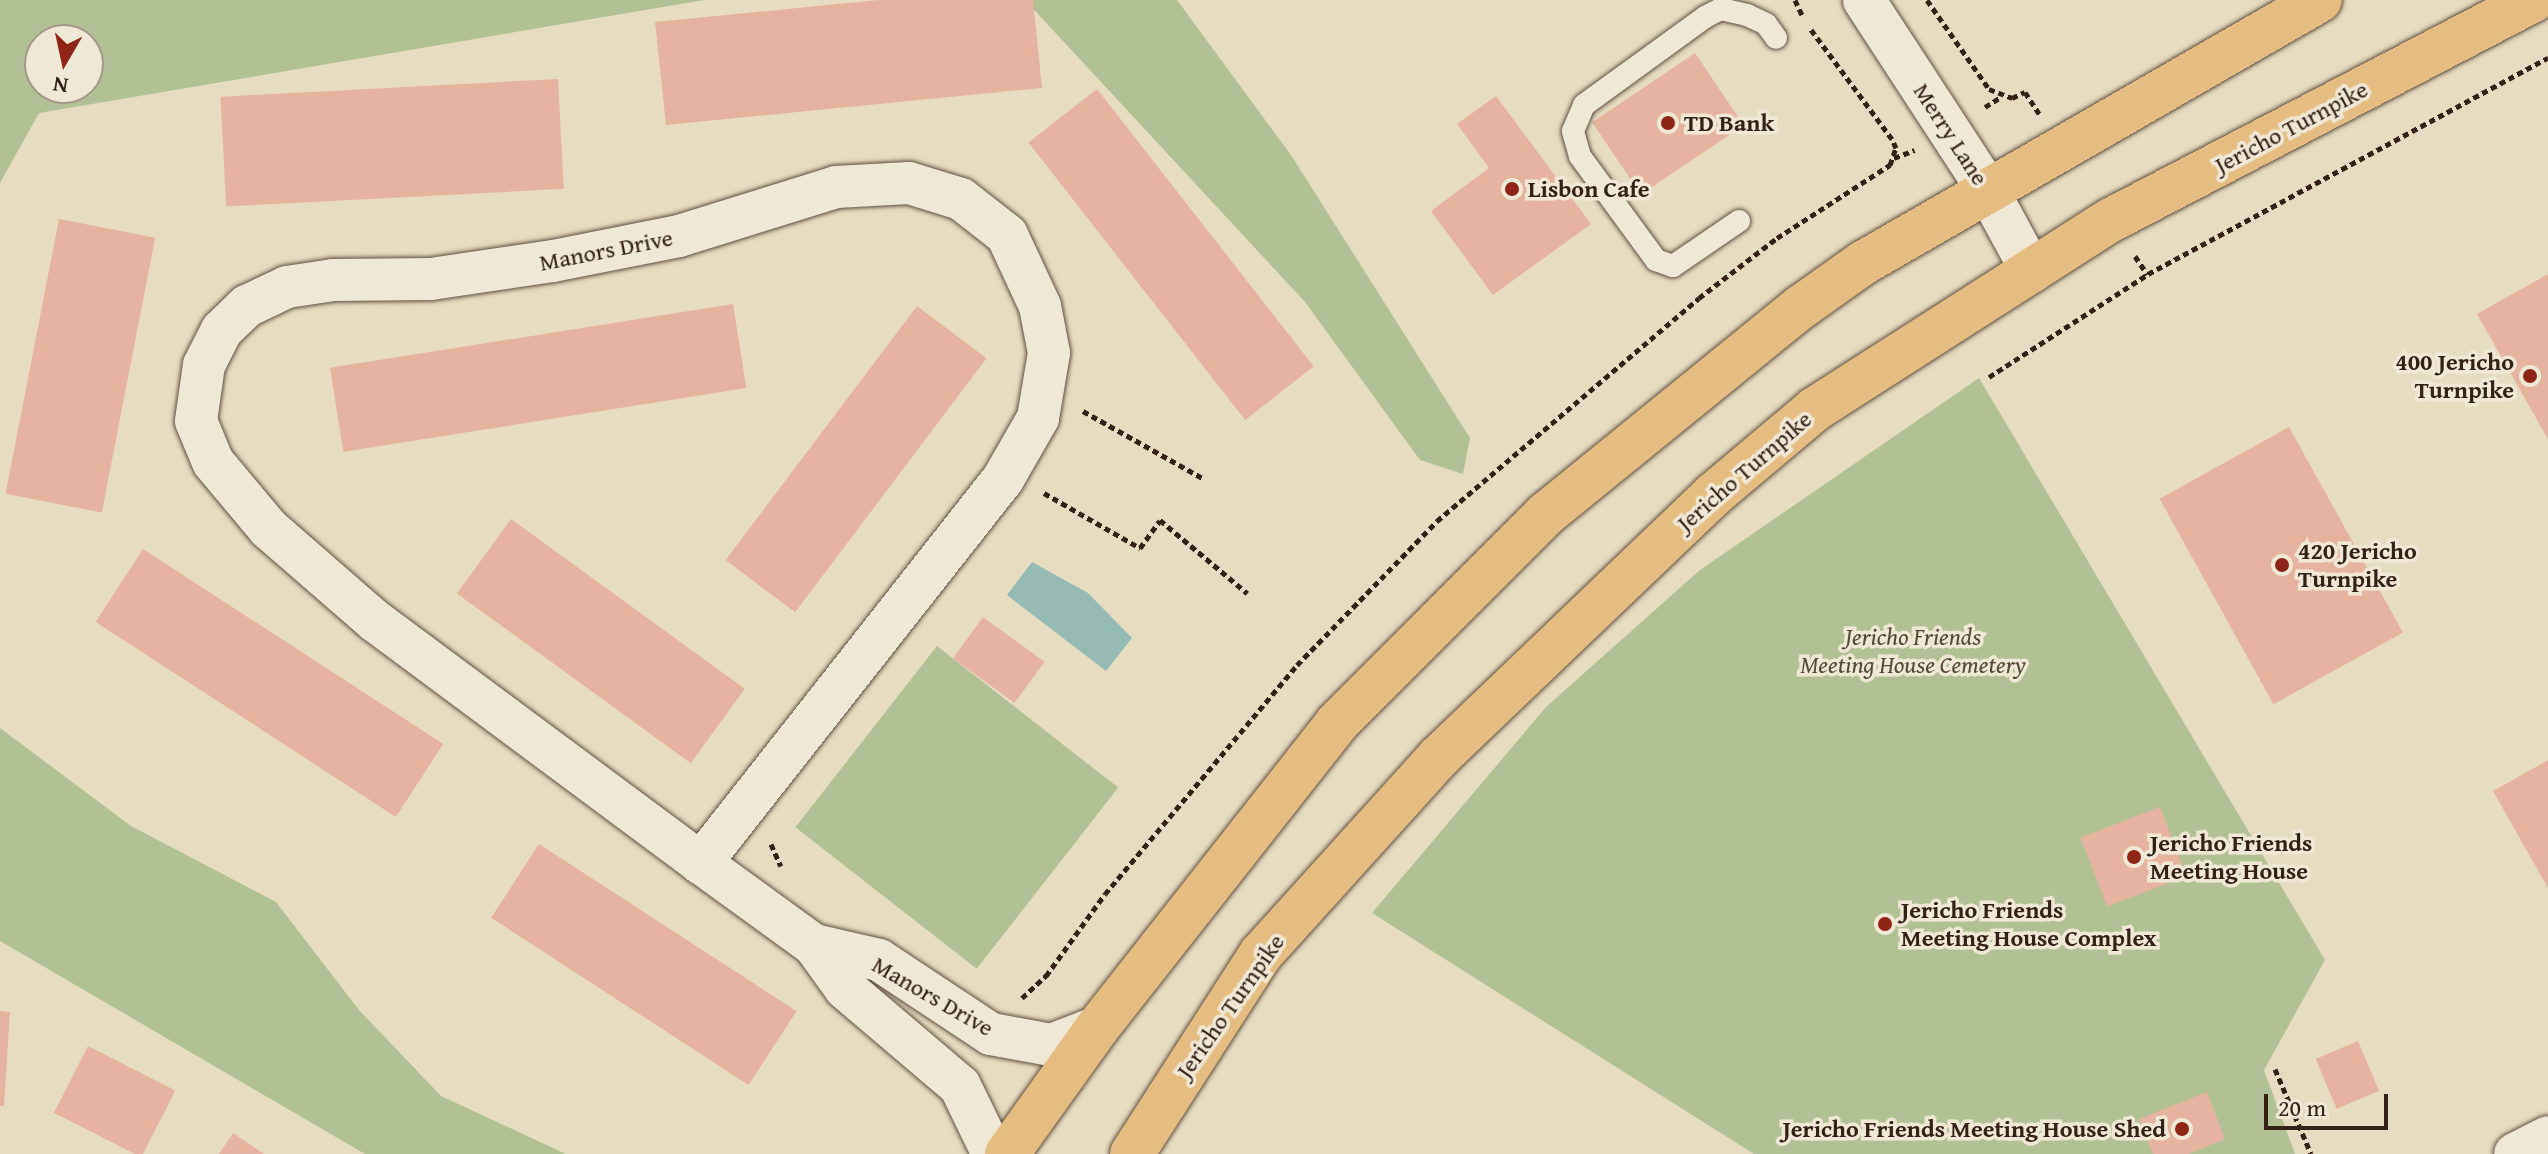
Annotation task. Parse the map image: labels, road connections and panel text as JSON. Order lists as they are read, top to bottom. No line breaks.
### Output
{"streets":{"main road":["Jericho Turnpike"],"street":["Merry Lane","Manors Drive"]},"crossings":[["Jericho Turnpike","Merry Lane"]],"parks":["Jericho Friends Meeting House Cemetery"],"places":["TD Bank","Lisbon Cafe","400 Jericho Turnpike","420 Jericho Turnpike","Jericho Friends Meeting House","Jericho Friends Meeting House Complex","Jericho Friends Meeting House Shed"],"scale_bar":"20 m","north":"bottom"}
